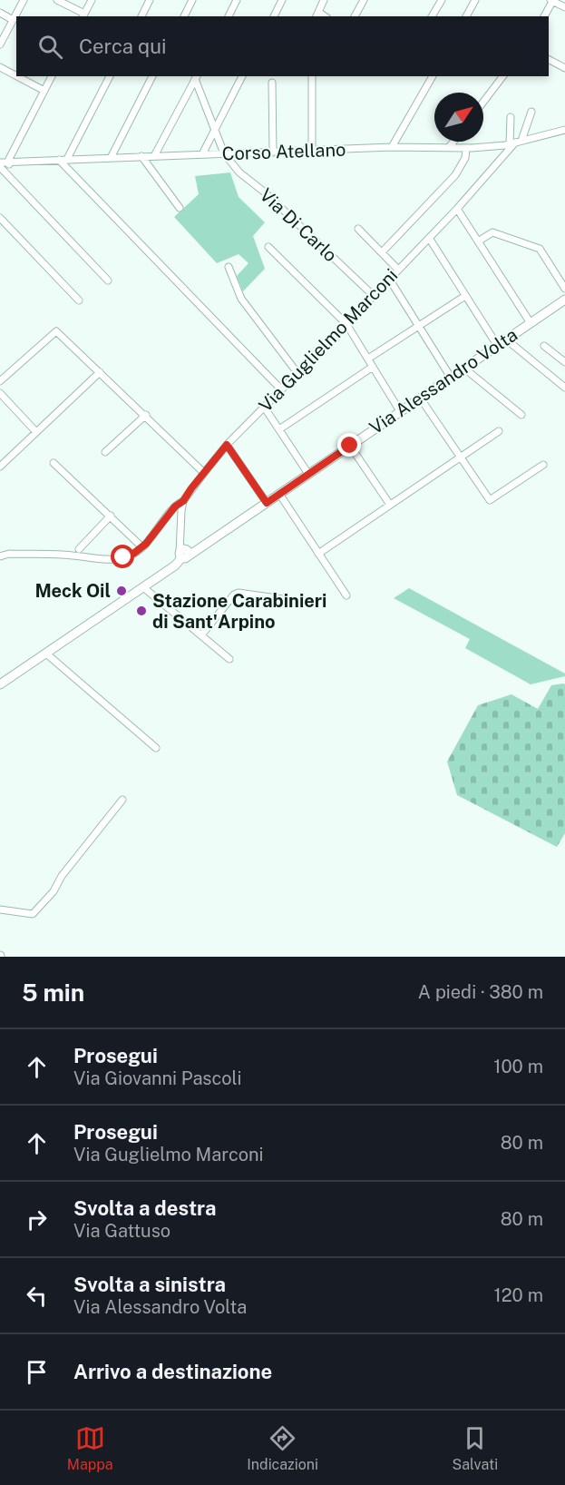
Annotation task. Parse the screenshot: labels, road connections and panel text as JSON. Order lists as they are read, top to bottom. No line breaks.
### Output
{"streets":{"street":["Corso Atellano","Via Di Carlo","Via Guglielmo Marconi","Via Alessandro Volta"]},"crossings":[["Corso Atellano","Via Di Carlo"],["Corso Atellano","Via Guglielmo Marconi"],["Via Di Carlo","Via Guglielmo Marconi"]],"places":["Meck Oil","Stazione Carabinieri di Sant'Arpino"],"north":"top right","page":{"search":"Cerca qui","heading":["5 min","A piedi · 380 m"],"list":[["Prosegui","Via Giovanni Pascoli","100 m"],["Prosegui","Via Guglielmo Marconi","80 m"],["Svolta a destra","Via Gattuso","80 m"],["Svolta a sinistra","Via Alessandro Volta","120 m"],"Arrivo a destinazione"],"nav":["Mappa","Indicazioni","Salvati"]}}
